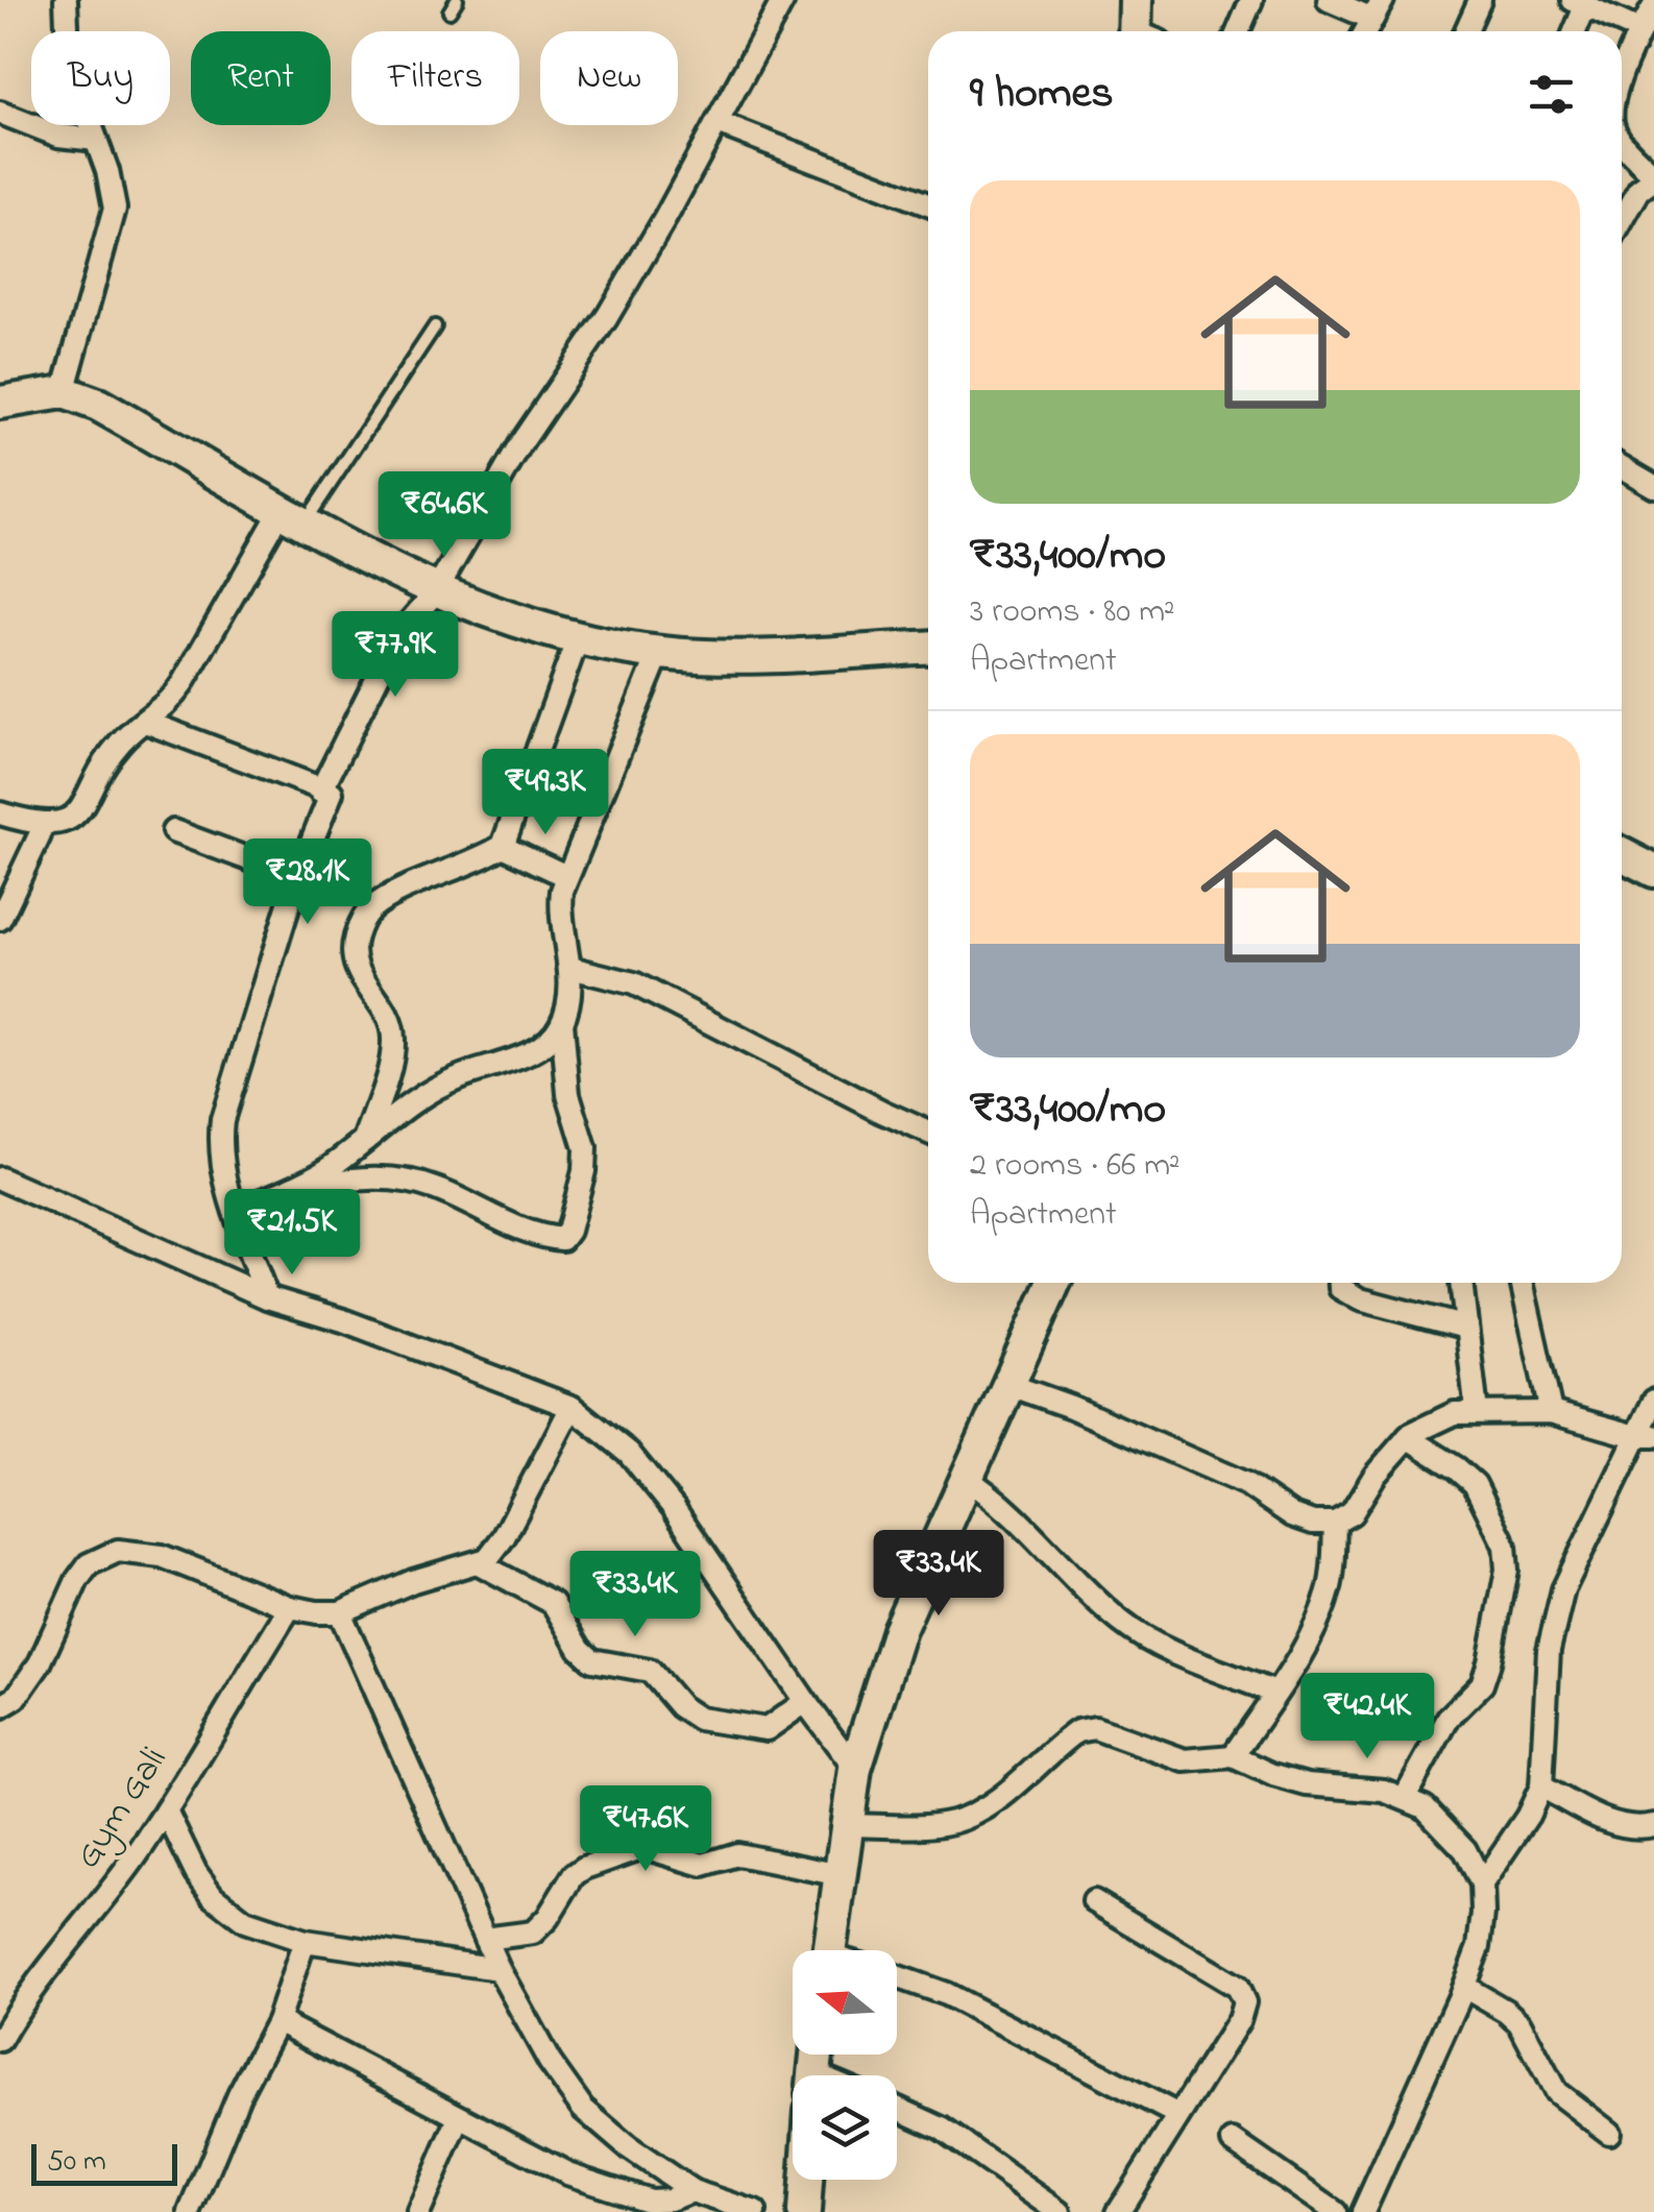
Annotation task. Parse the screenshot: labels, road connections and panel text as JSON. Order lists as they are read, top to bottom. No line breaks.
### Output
{"streets":{"street":["Gym Gali"]},"scale_bar":"50 m","north":"left","page":{"chip":["Buy","Rent","Filters","New"],"heading":"9 homes","list":[{"name":"₹33,400/mo","note":"3 rooms · 80 m² · Apartment"},{"name":"₹33,400/mo","note":"2 rooms · 66 m² · Apartment"}],"price":["₹64.6K","₹77.9K","₹49.3K","₹28.1K","₹21.5K","₹33.4K","₹33.4K","₹42.4K","₹47.6K"],"scale":"50 m"}}
